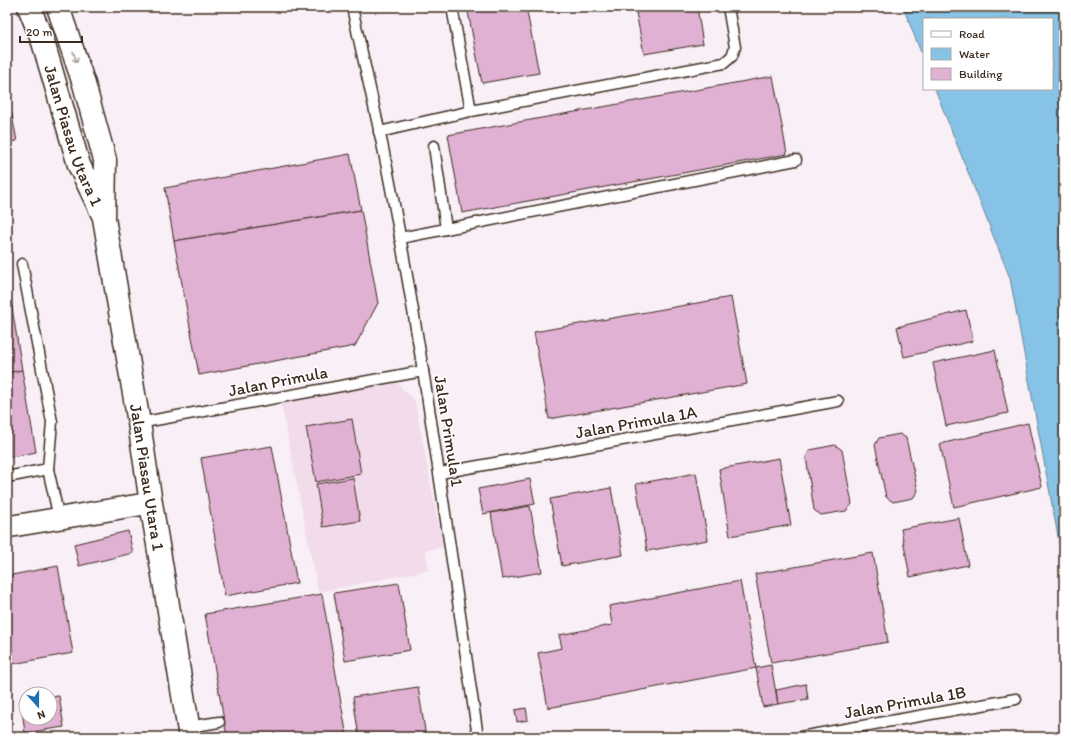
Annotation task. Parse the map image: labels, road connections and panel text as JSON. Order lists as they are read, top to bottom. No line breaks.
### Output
{"streets":{"street":["Jalan Piasau Utara 1"],"lane":["Jalan Primula","Jalan Primula 1A","Jalan Primula 1","Jalan Primula 1B"]},"crossings":[["Jalan Piasau Utara 1","Jalan Primula"],["Jalan Primula","Jalan Primula 1"],["Jalan Primula 1A","Jalan Primula 1"]],"legend":["Road","Water","Building"],"scale_bar":"20 m","north":"bottom"}
